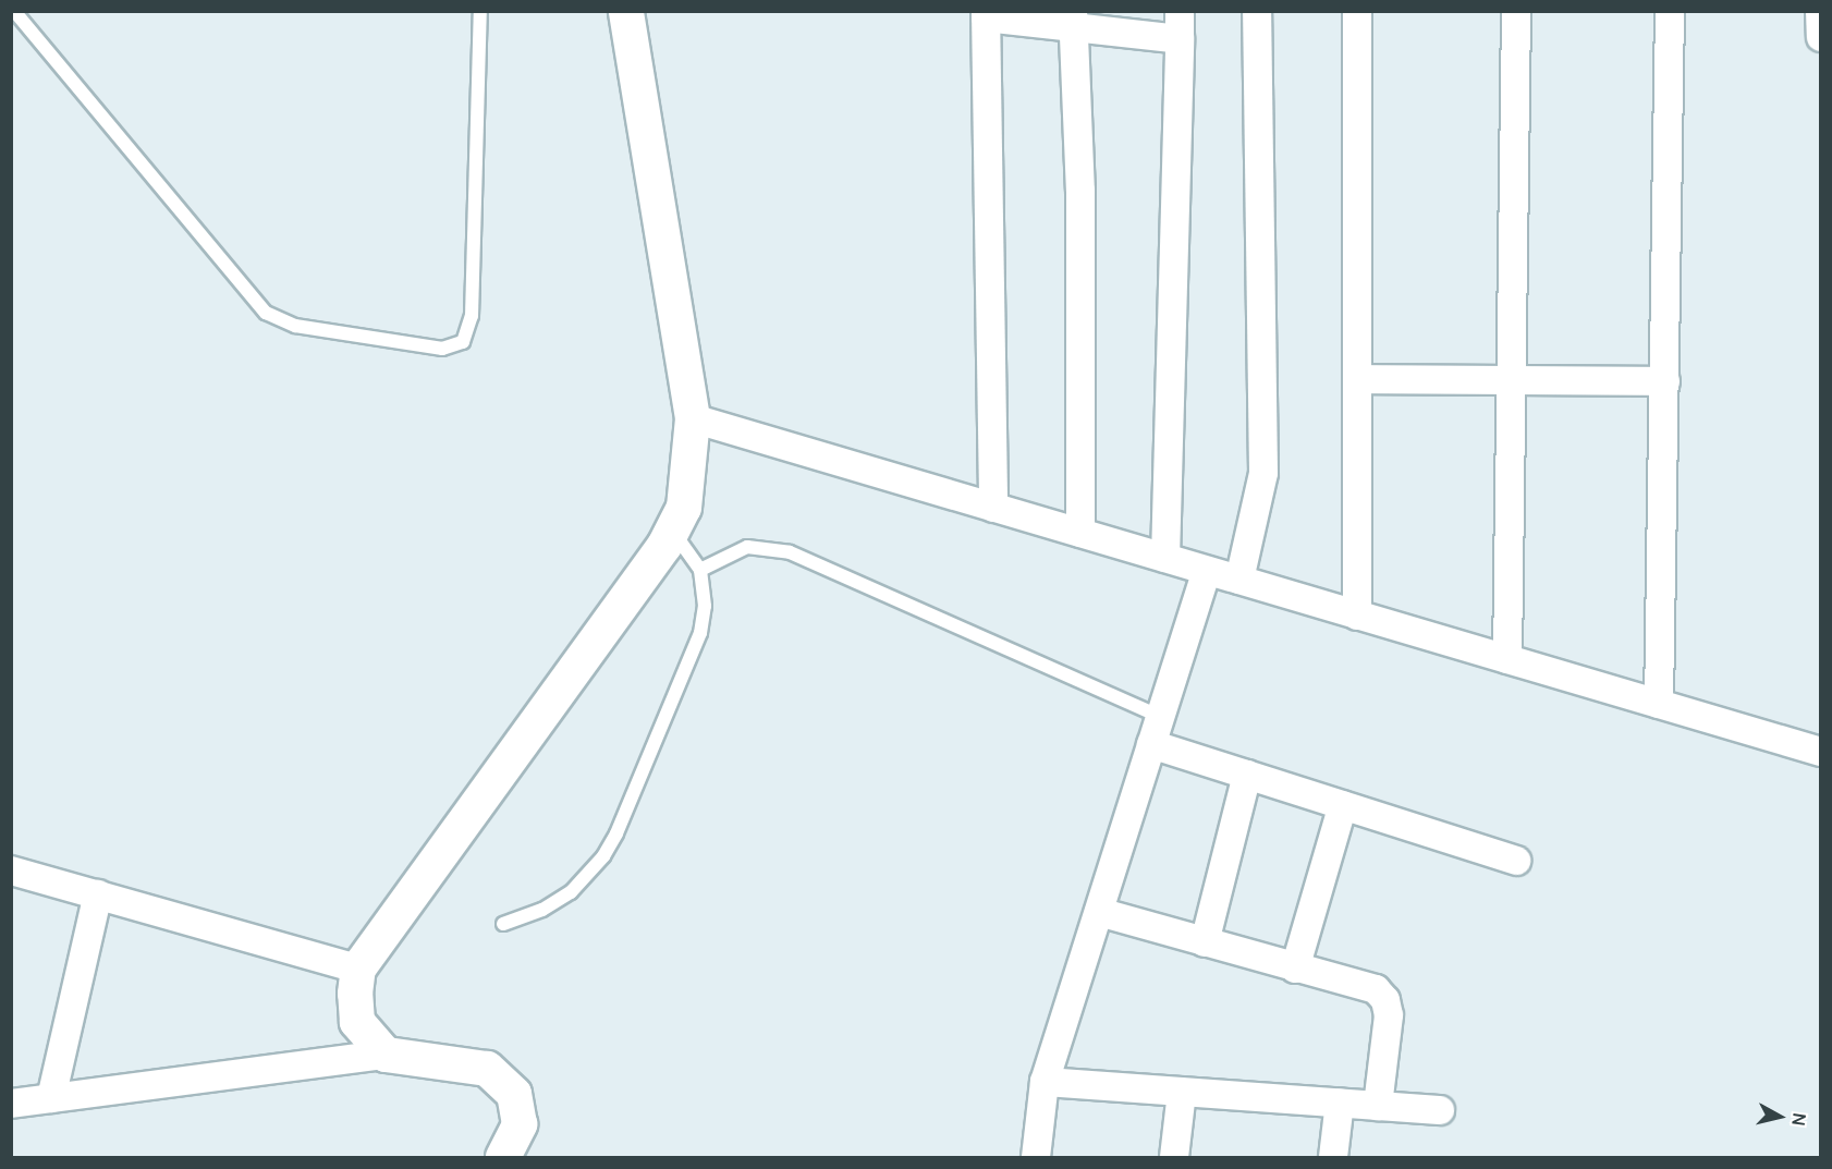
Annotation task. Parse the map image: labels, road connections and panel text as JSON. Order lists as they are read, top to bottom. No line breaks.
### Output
{"north":"right"}
